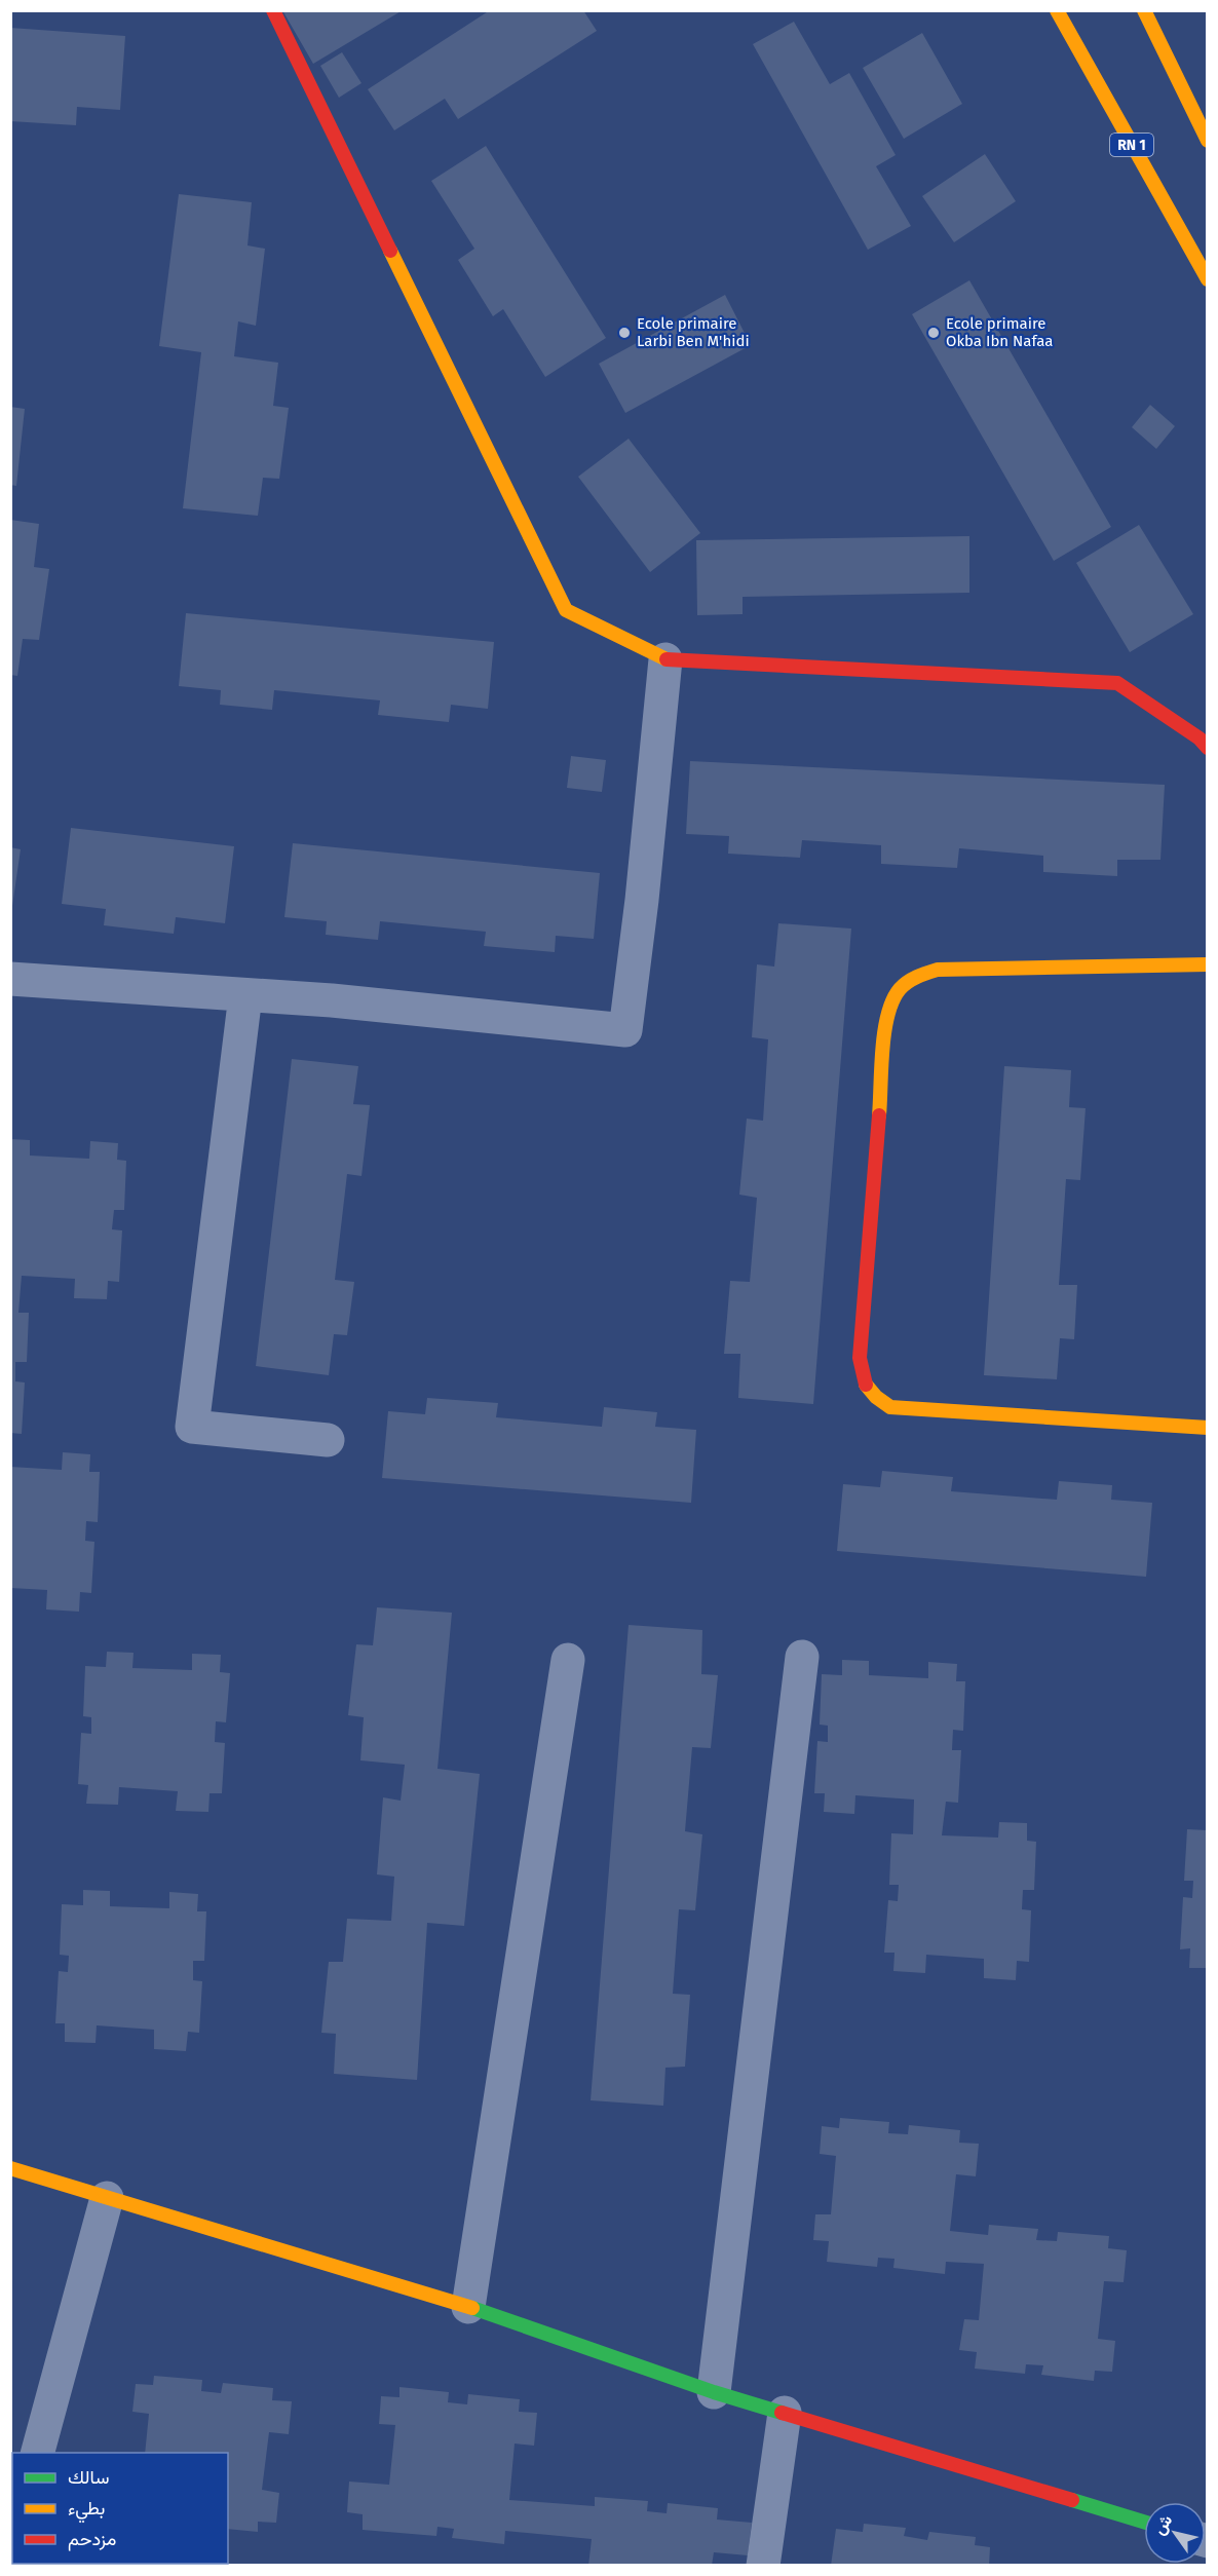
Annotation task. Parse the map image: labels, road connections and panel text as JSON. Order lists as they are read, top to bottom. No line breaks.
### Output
{"streets":{"main road":["RN 1"]},"places":["Ecole primaire Larbi Ben M'hidi","Ecole primaire Okba Ibn Nafaa"],"legend":["سالك","بطيء","مزدحم"],"north":"top left"}
